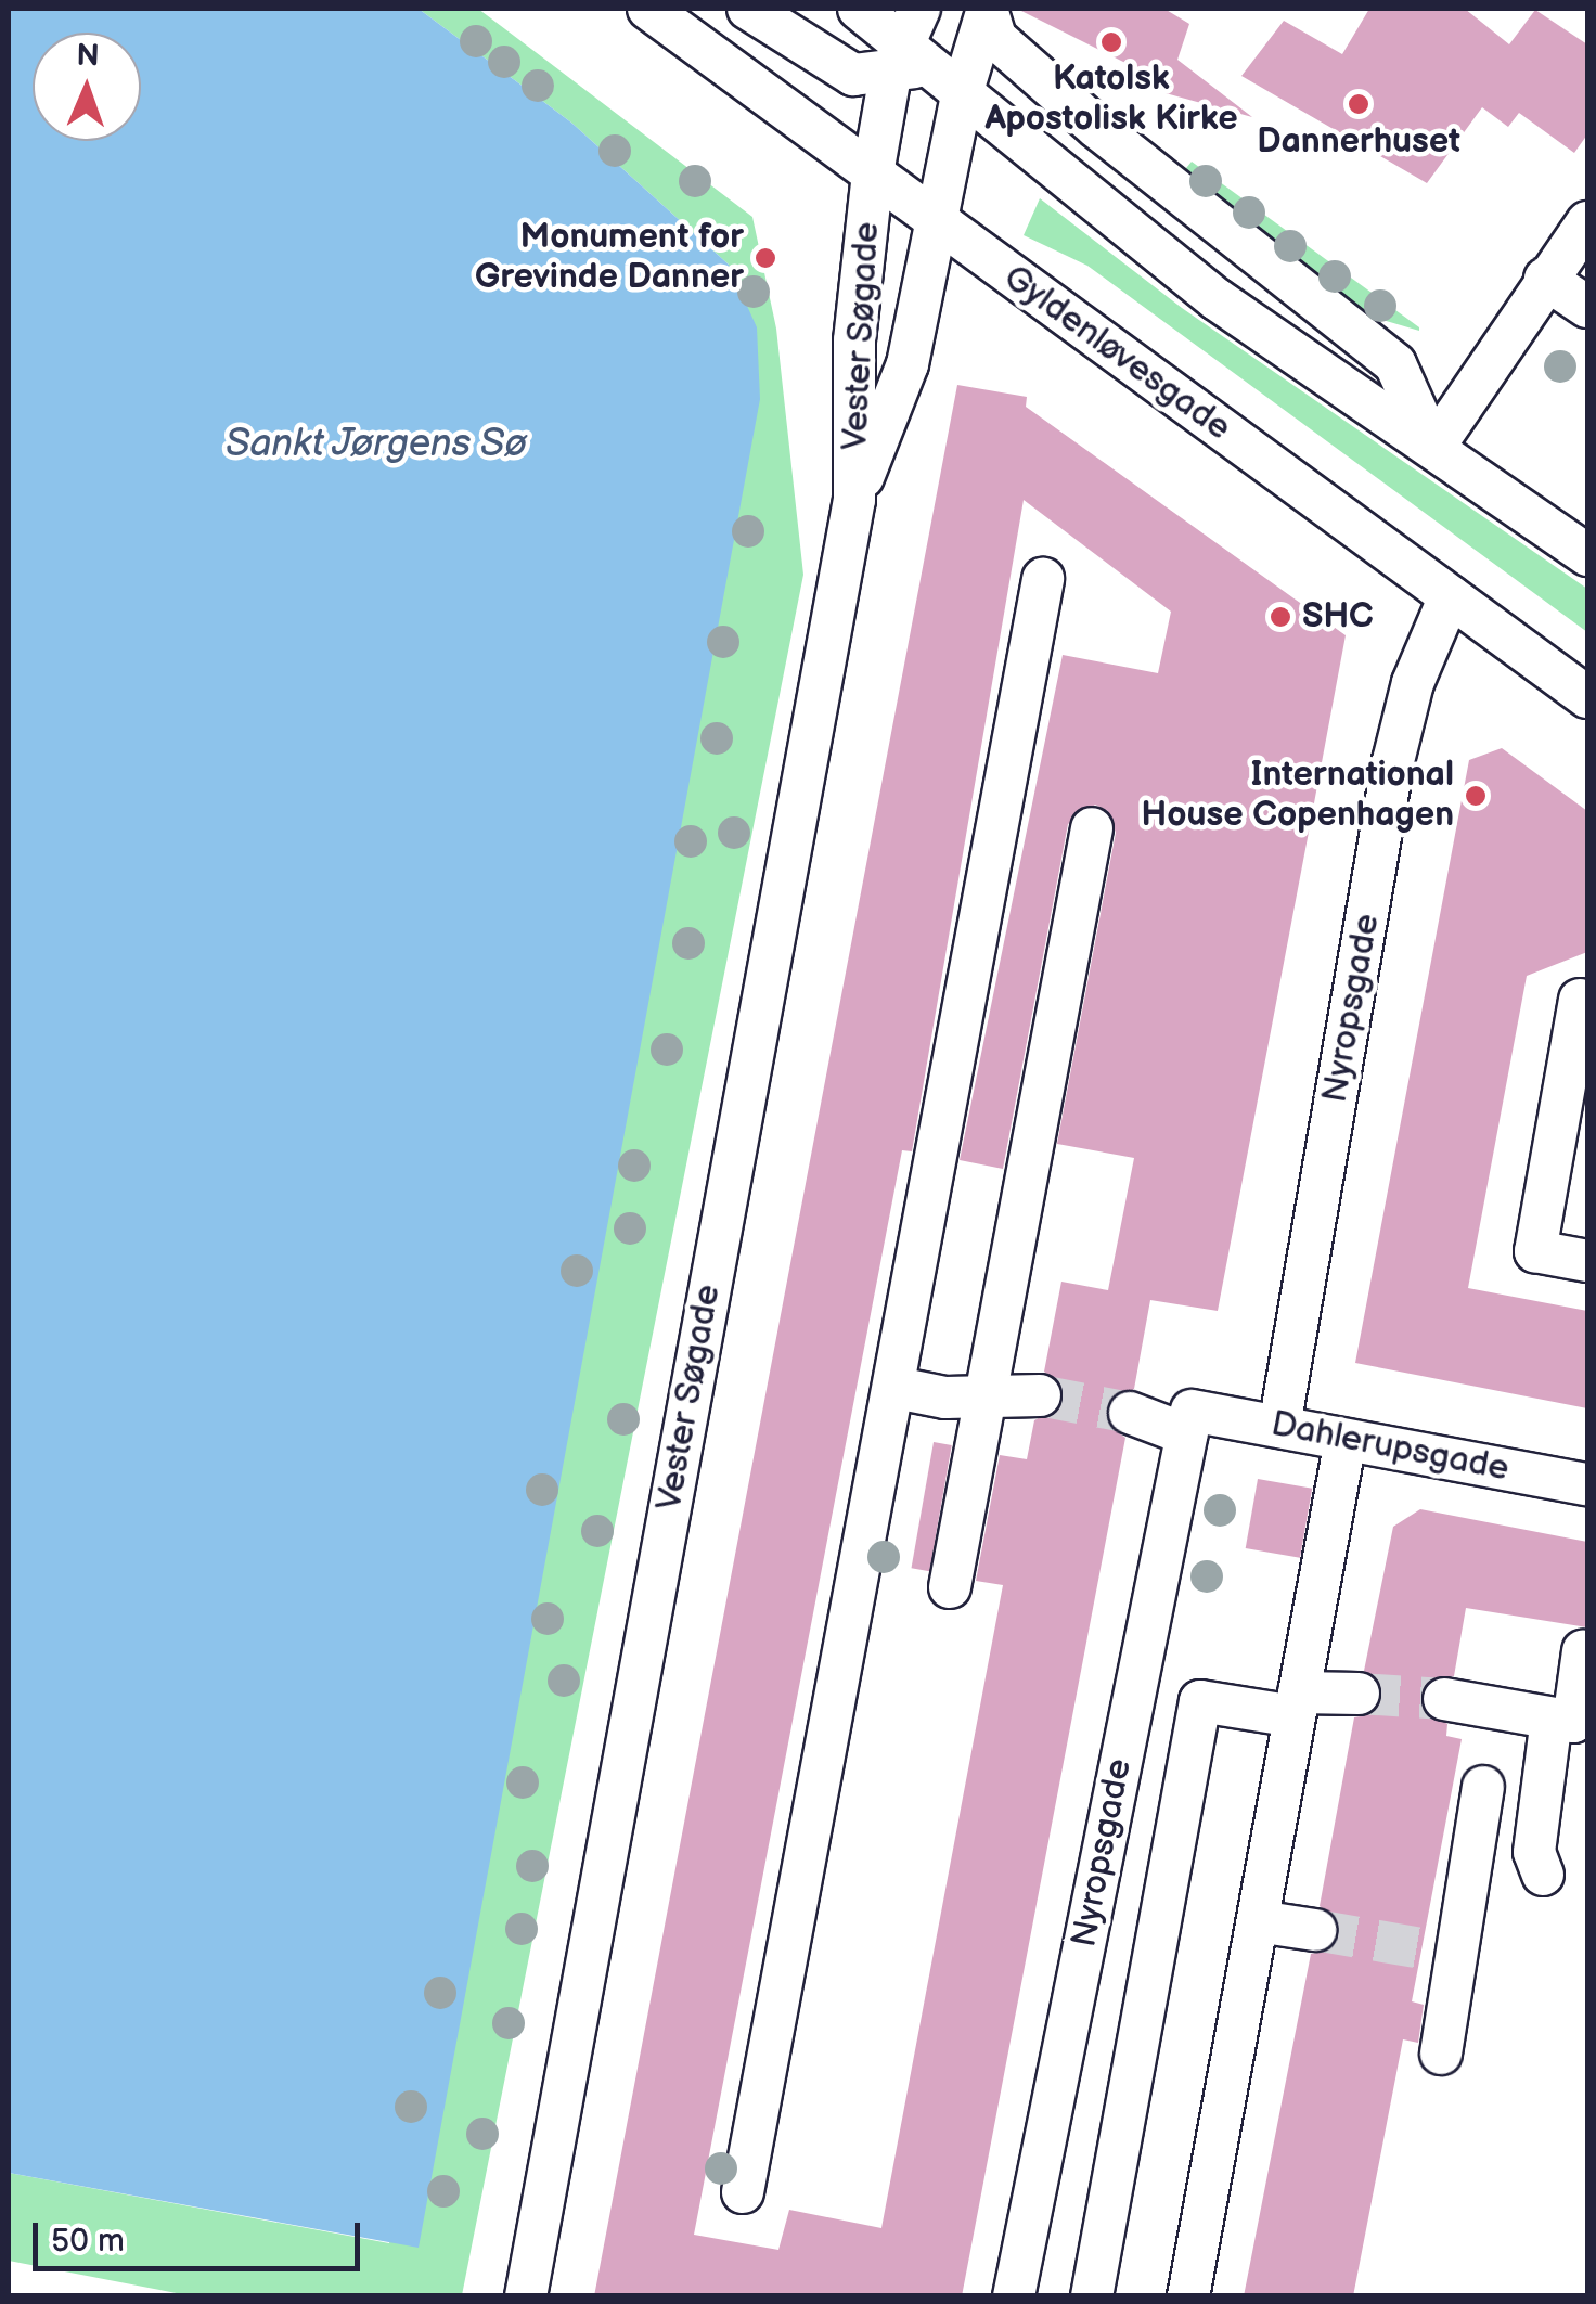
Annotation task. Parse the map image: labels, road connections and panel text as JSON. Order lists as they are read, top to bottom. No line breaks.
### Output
{"streets":{"street":["Vester Søgade","Gyldenløvesgade","Nyropsgade","Dahlerupsgade"]},"crossings":[["Vester Søgade","Gyldenløvesgade"],["Gyldenløvesgade","Nyropsgade"],["Nyropsgade","Dahlerupsgade"]],"water":["Sankt Jørgens Sø"],"places":["Katolsk Apostolisk Kirke","Dannerhuset","Monument for Grevinde Danner","SHC","International House Copenhagen"],"scale_bar":"50 m","north":"top"}
